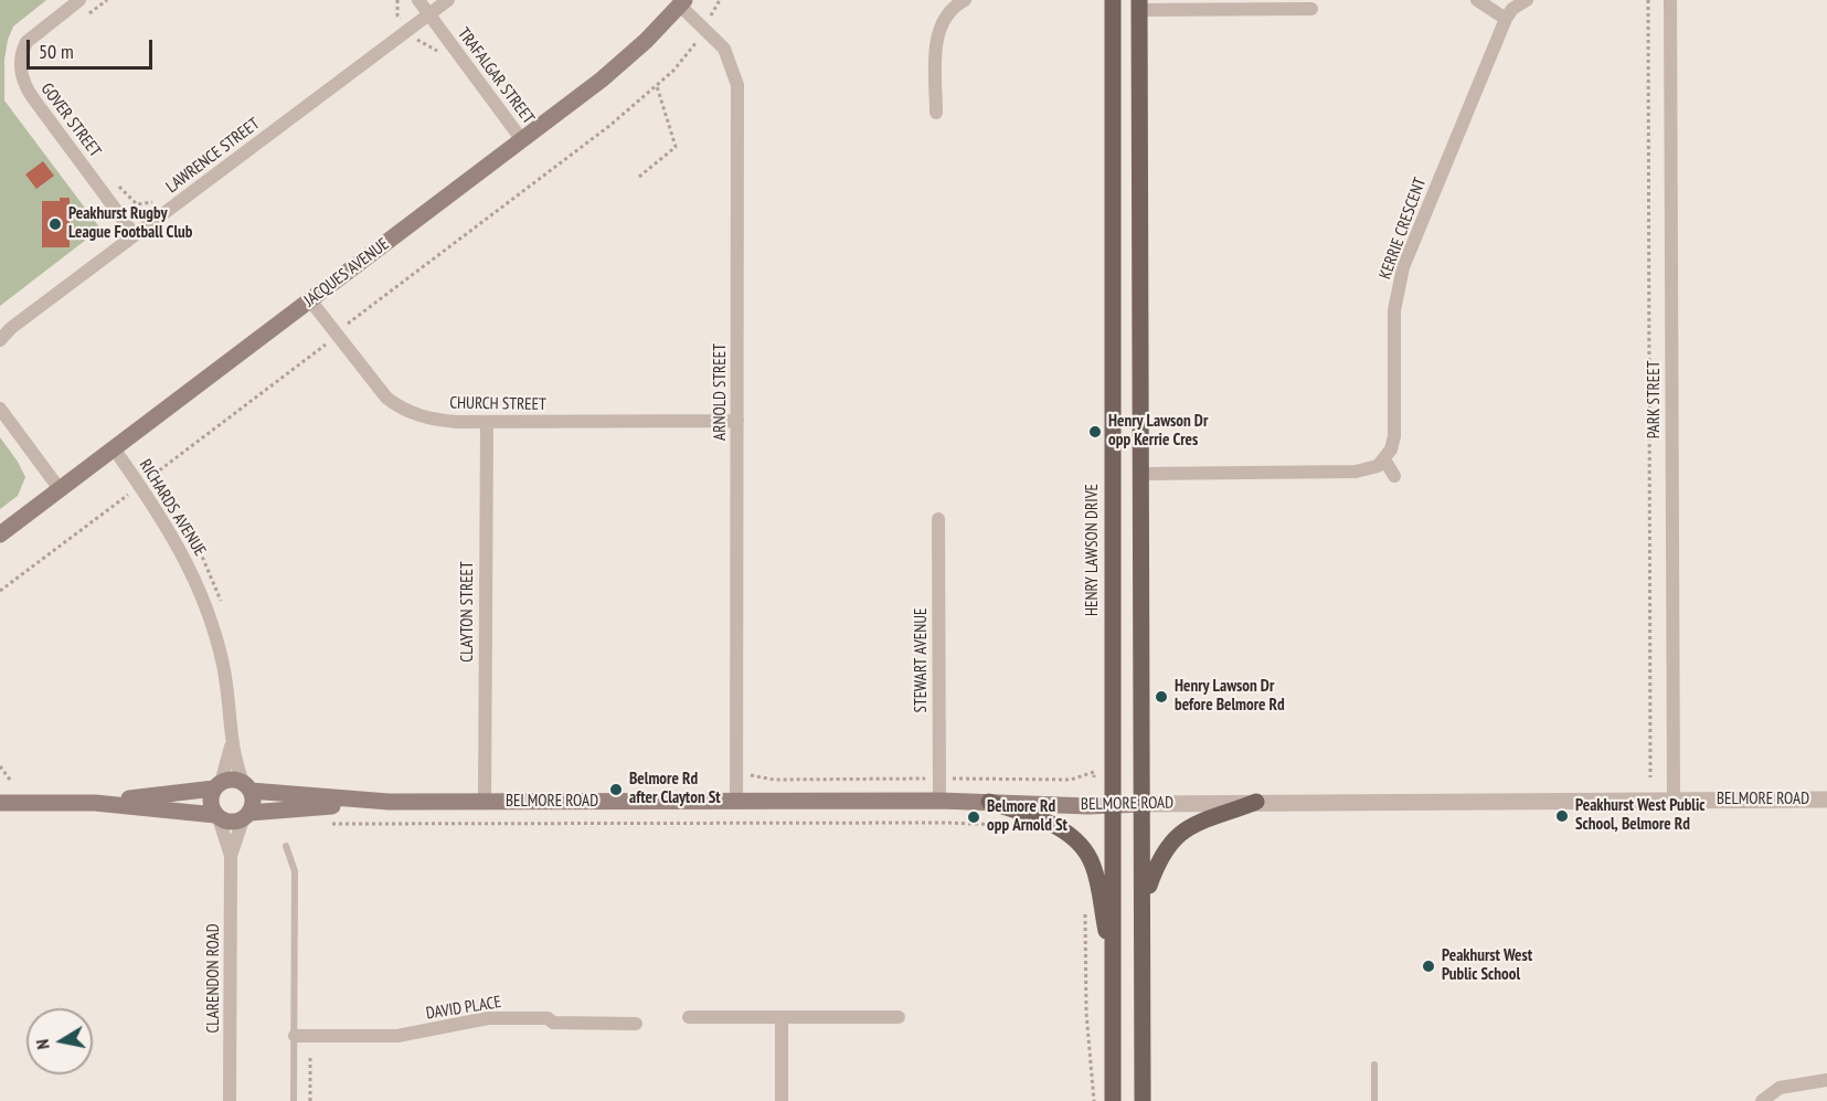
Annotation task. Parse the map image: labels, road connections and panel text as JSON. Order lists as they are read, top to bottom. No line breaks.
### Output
{"streets":{"main road":["JACQUES AVENUE","HENRY LAWSON DRIVE","BELMORE ROAD"],"street":["TRAFALGAR STREET","GOVER STREET","LAWRENCE STREET","KERRIE CRESCENT","ARNOLD STREET","PARK STREET","CHURCH STREET","RICHARDS AVENUE","CLAYTON STREET","STEWART AVENUE","CLARENDON ROAD","DAVID PLACE"]},"crossings":[["TRAFALGAR STREET","LAWRENCE STREET"],["TRAFALGAR STREET","JACQUES AVENUE"],["GOVER STREET","LAWRENCE STREET"],["JACQUES AVENUE","ARNOLD STREET"],["JACQUES AVENUE","CHURCH STREET"],["JACQUES AVENUE","RICHARDS AVENUE"],["ARNOLD STREET","CHURCH STREET"],["ARNOLD STREET","BELMORE ROAD"],["PARK STREET","BELMORE ROAD"],["CHURCH STREET","CLAYTON STREET"],["RICHARDS AVENUE","BELMORE ROAD"],["RICHARDS AVENUE","CLARENDON ROAD"],["HENRY LAWSON DRIVE","BELMORE ROAD"],["CLAYTON STREET","BELMORE ROAD"],["STEWART AVENUE","BELMORE ROAD"],["BELMORE ROAD","CLARENDON ROAD"]],"places":["Peakhurst Rugby League Football Club","Henry Lawson Dr opp Kerrie Cres","Henry Lawson Dr before Belmore Rd","Belmore Rd after Clayton St","Peakhurst West Public School, Belmore Rd","Belmore Rd opp Arnold St","Peakhurst West Public School"],"scale_bar":"50 m","north":"left"}
